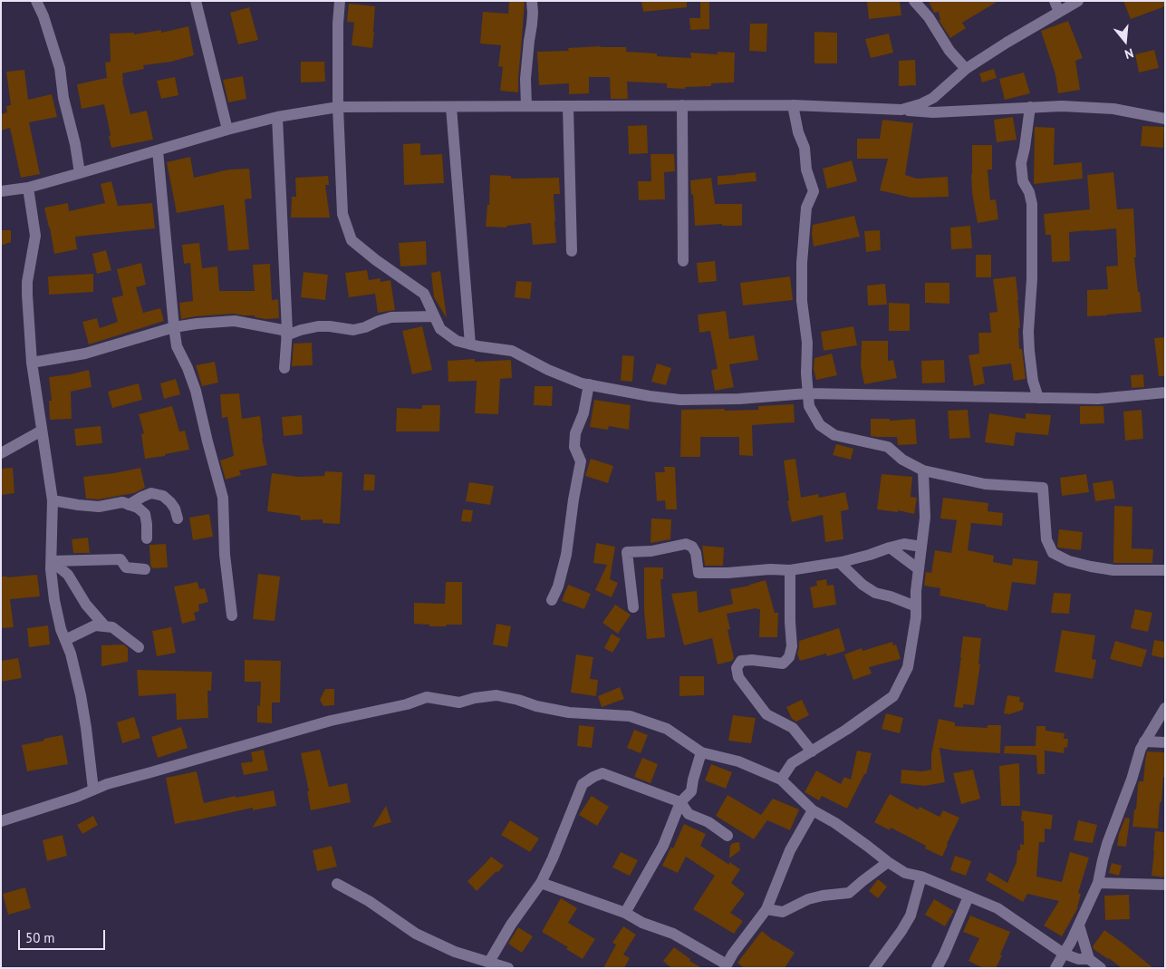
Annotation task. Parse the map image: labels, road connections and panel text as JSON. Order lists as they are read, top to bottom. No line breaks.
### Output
{"scale_bar":"50 m","north":"bottom"}
